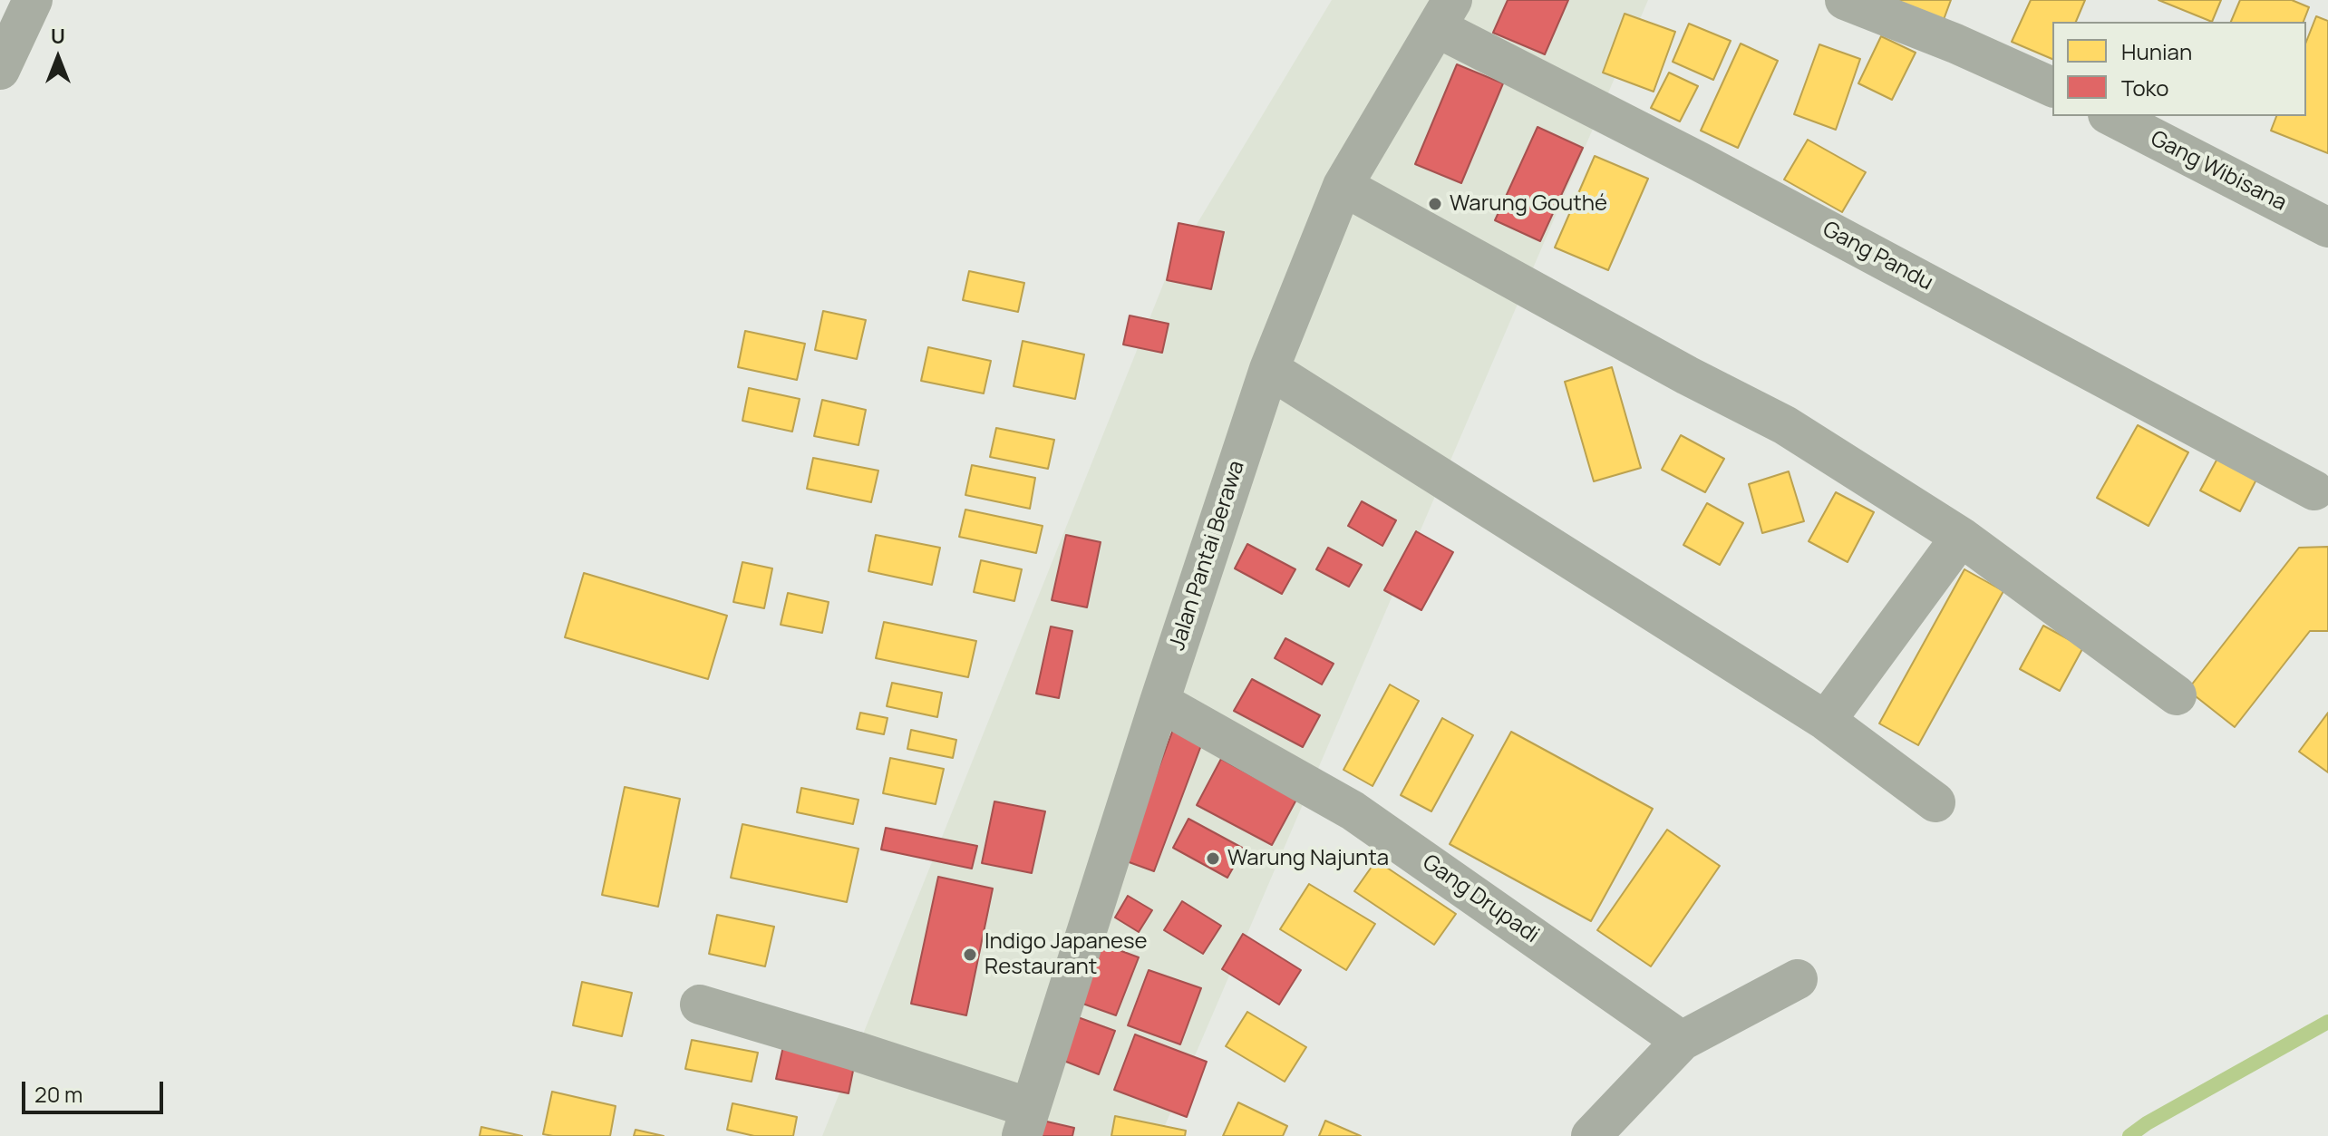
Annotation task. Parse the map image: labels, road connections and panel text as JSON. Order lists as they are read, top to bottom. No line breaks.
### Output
{"streets":{"street":["Gang Wibisana","Gang Pandu","Jalan Pantai Berawa","Gang Drupadi"]},"crossings":[["Gang Pandu","Jalan Pantai Berawa"],["Jalan Pantai Berawa","Gang Drupadi"]],"places":["Warung Gouthé","Warung Najunta","Indigo Japanese Restaurant"],"legend":["Hunian","Toko"],"scale_bar":"20 m","north":"top"}
